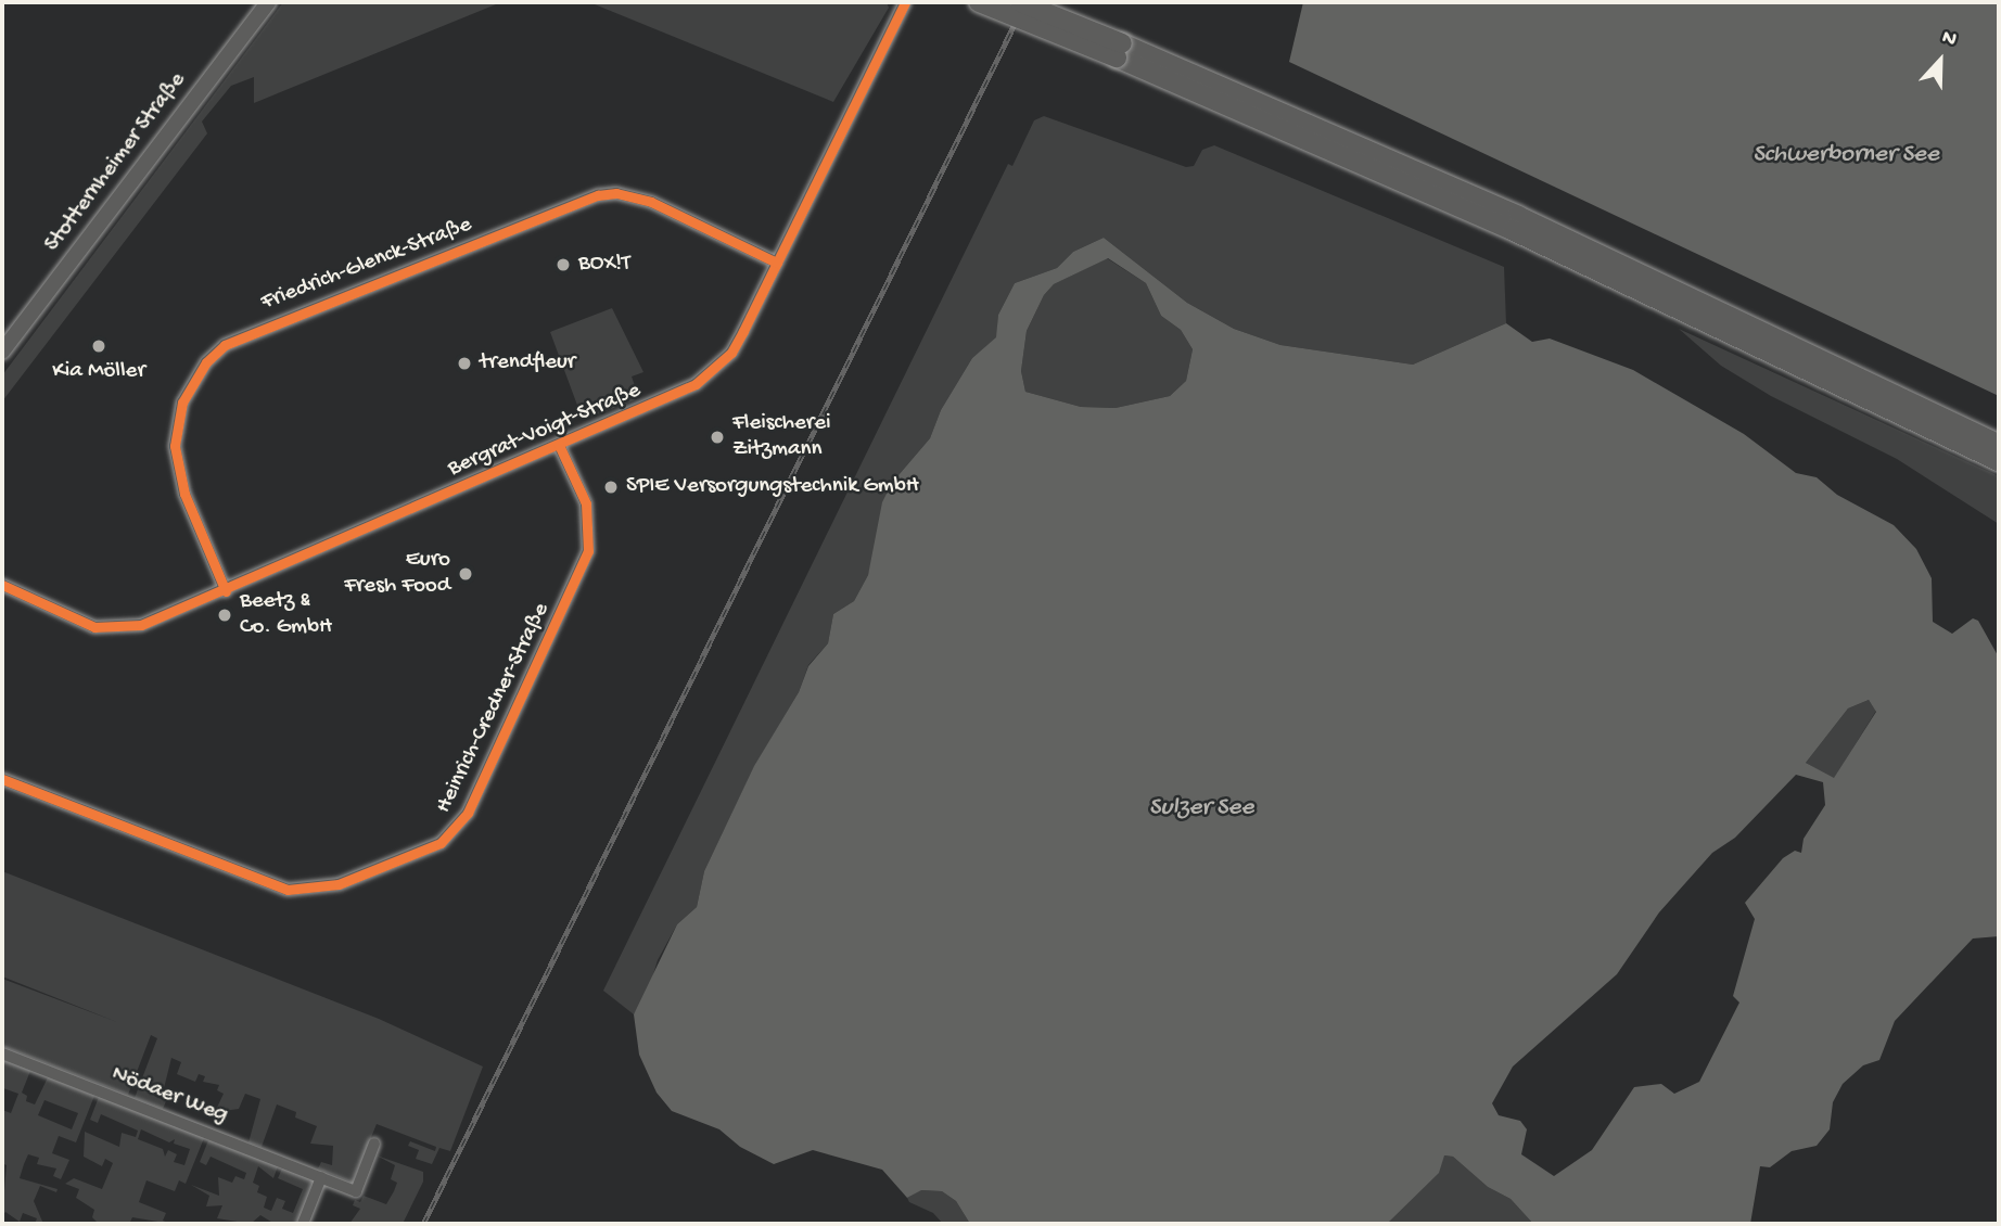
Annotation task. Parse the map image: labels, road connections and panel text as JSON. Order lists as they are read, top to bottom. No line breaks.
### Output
{"streets":{"main road":["Stotternheimer Straße"],"street":["Friedrich-Glenck-Straße","Bergrat-Voigt-Straße","Heinrich-Credner-Straße","Nödaer Weg"]},"crossings":[["Friedrich-Glenck-Straße","Bergrat-Voigt-Straße"],["Bergrat-Voigt-Straße","Heinrich-Credner-Straße"]],"water":["Schwerborner See","Sulzer See"],"places":["BOX!T","Kia Möller","trendfleur","Fleischerei Zitzmann","SPIE Versorgungstechnik GmbH","Euro Fresh Food","Beetz & Co. GmbH"],"north":"top"}
